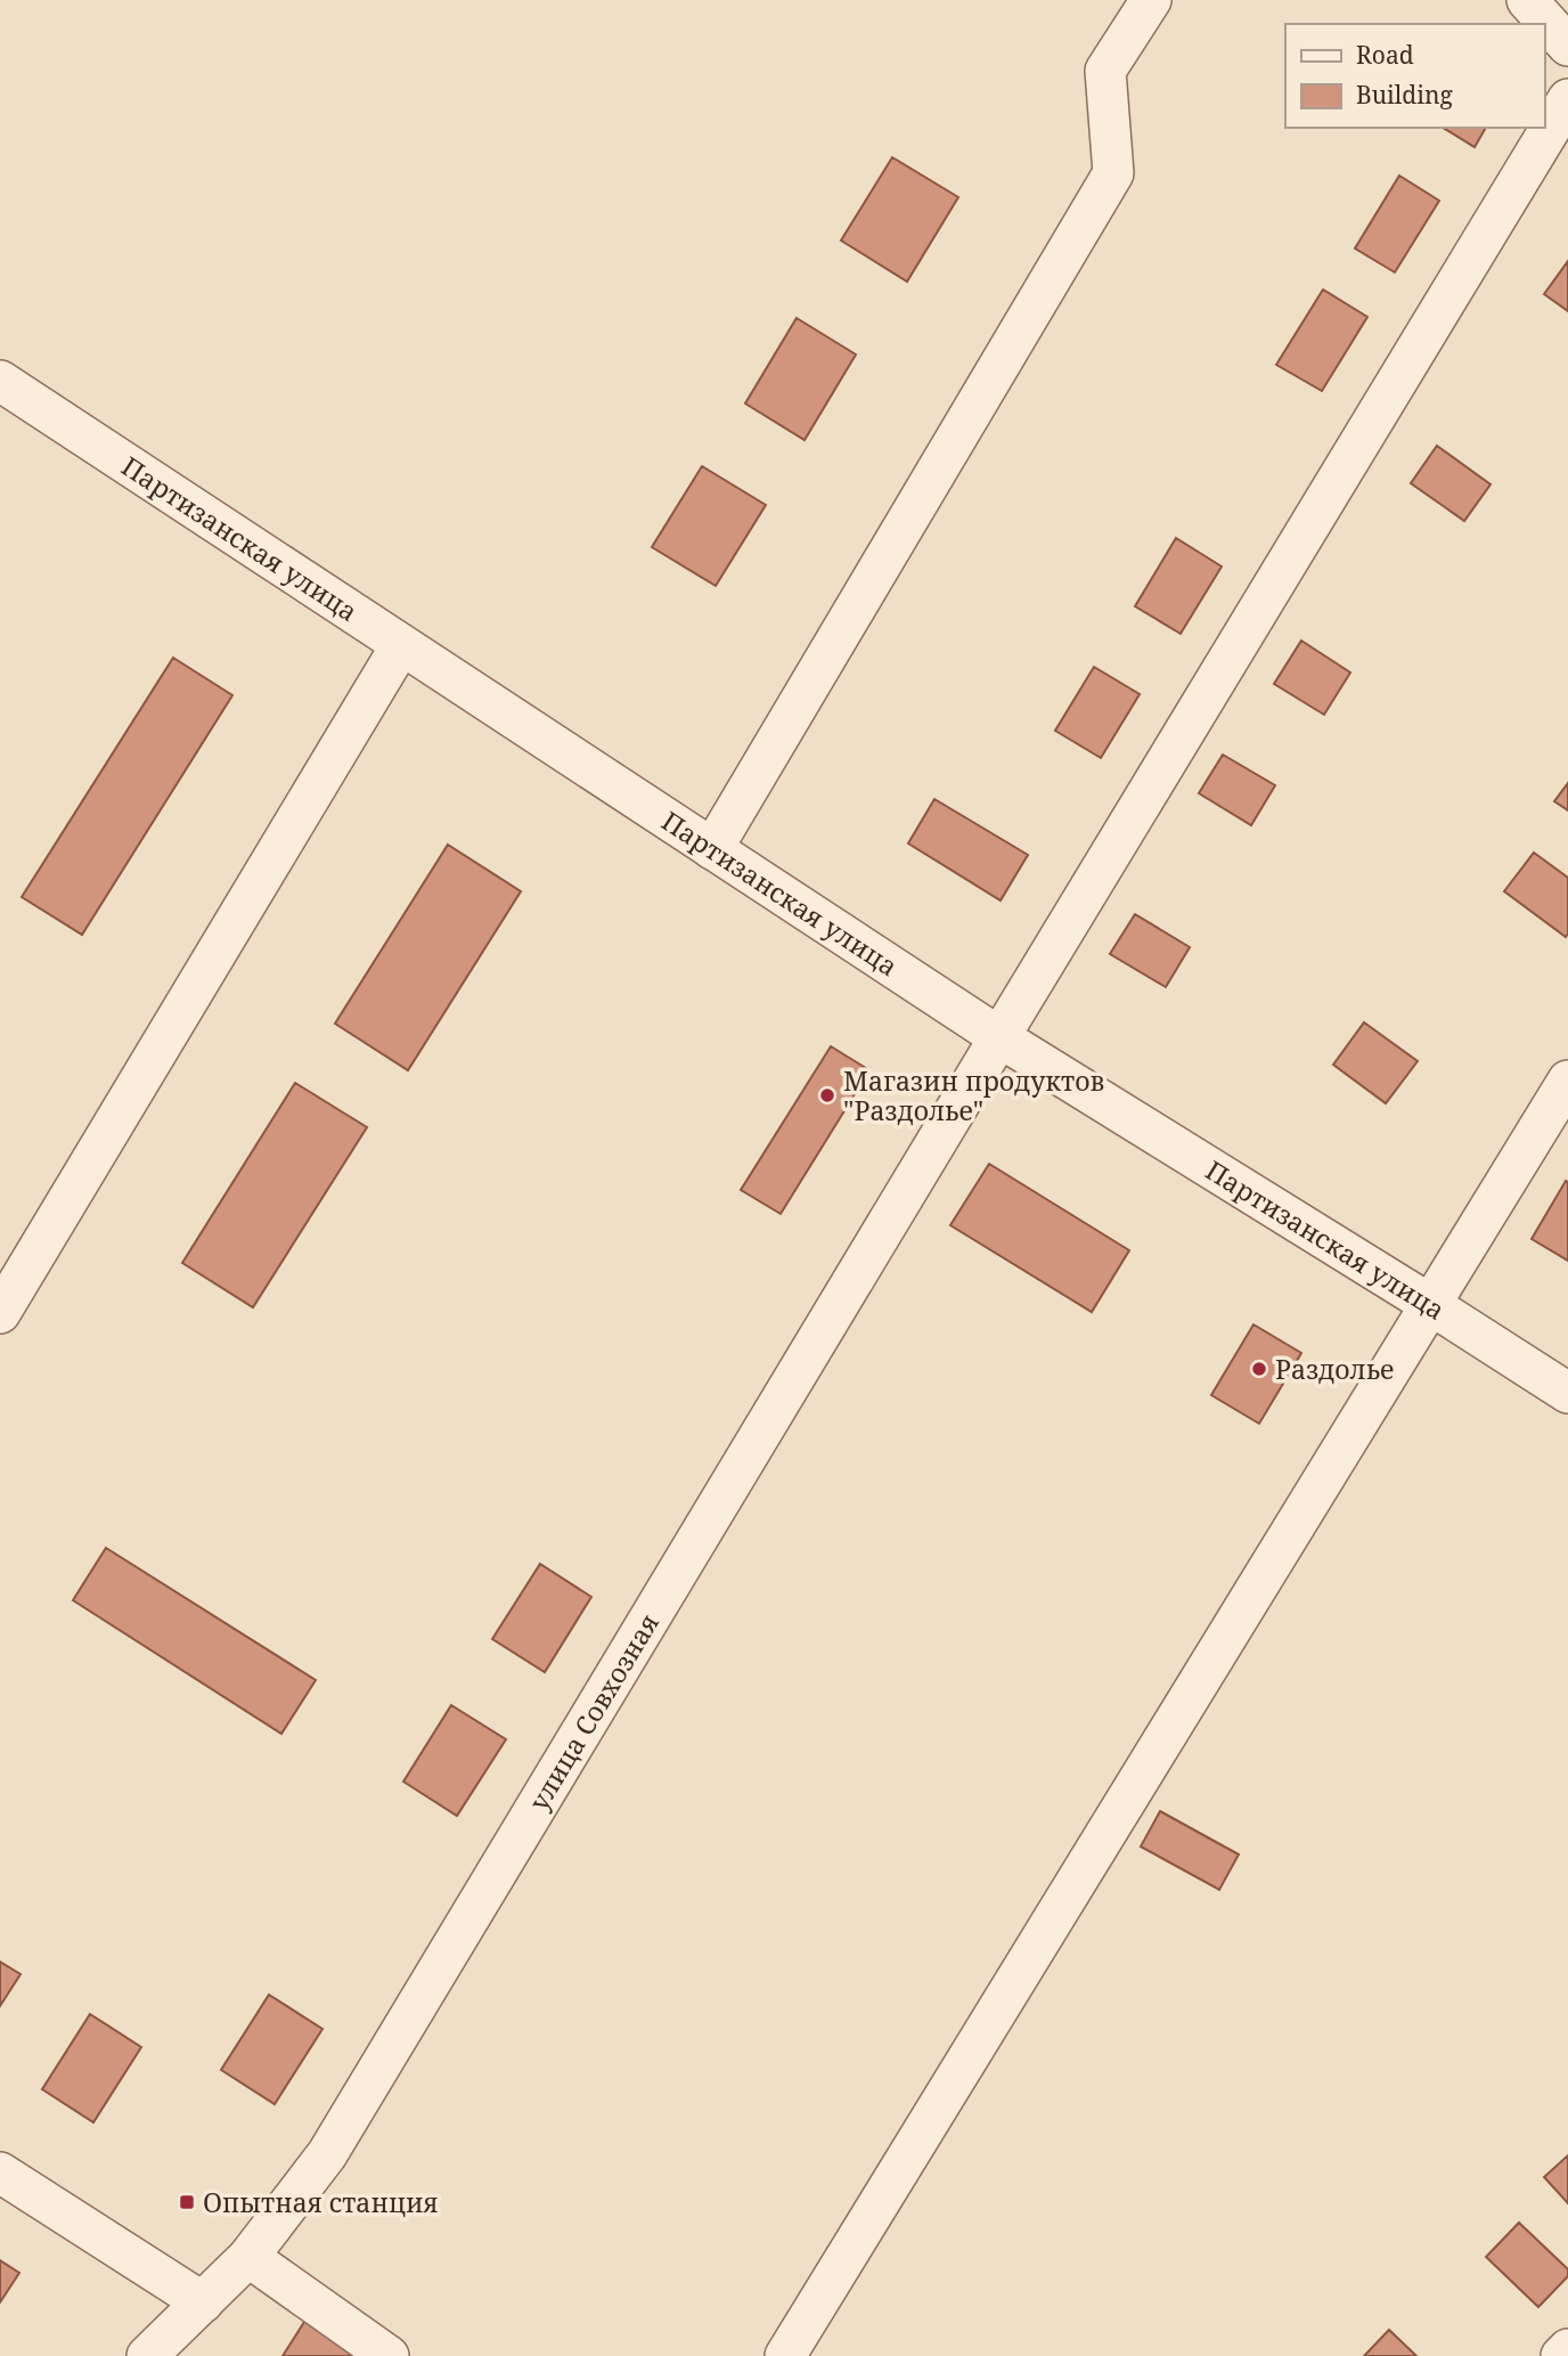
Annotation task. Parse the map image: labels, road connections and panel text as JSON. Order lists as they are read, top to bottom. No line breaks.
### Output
{"streets":{"street":["Партизанская улица","улица Совхозная"]},"crossings":[["Партизанская улица","улица Совхозная"]],"places":{"other":["Магазин продуктов \"Раздолье\"","Раздолье"],"transit":["Опытная станция"]},"legend":["Road","Building"]}
